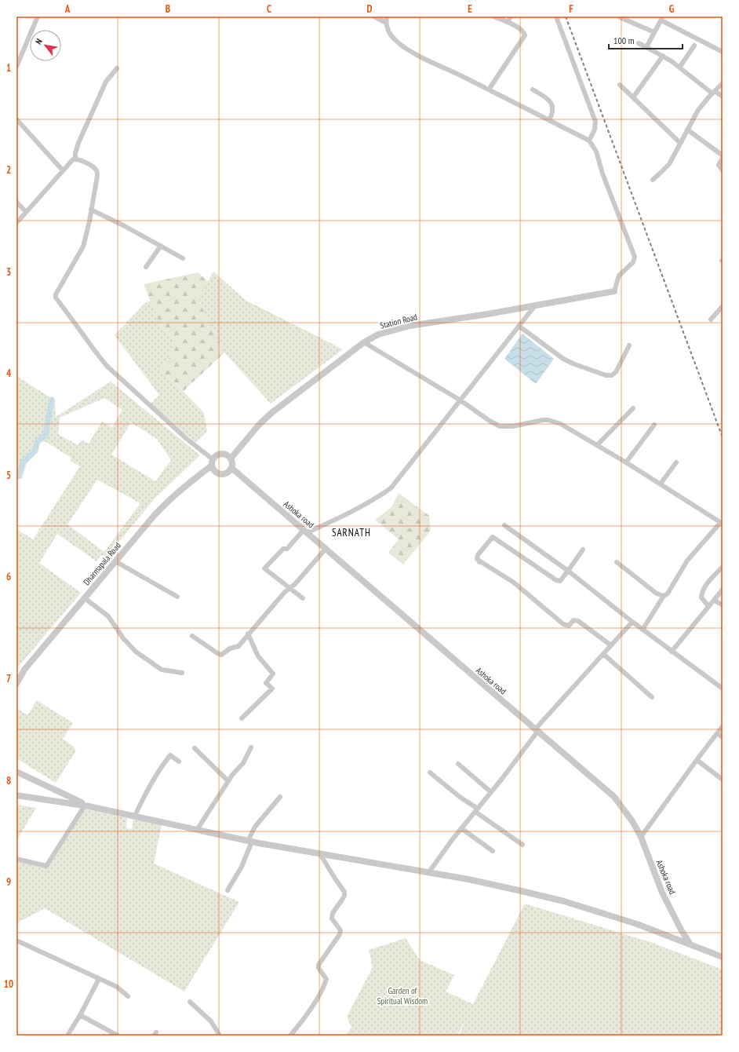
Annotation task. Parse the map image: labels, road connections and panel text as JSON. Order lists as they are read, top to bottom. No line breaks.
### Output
{"streets":{"street":["Station Road","Ashoka road","Dharmapala Road"]},"crossings":[["Station Road","Ashoka road"],["Station Road","Dharmapala Road"],["Ashoka road","Dharmapala Road"]],"districts":["SARNATH"],"parks":["Garden of Spiritual Wisdom"],"scale_bar":"100 m","north":"top left","grid":{"columns":["A","B","C","D","E","F","G"],"rows":["1","2","3","4","5","6","7","8","9","10"]}}
